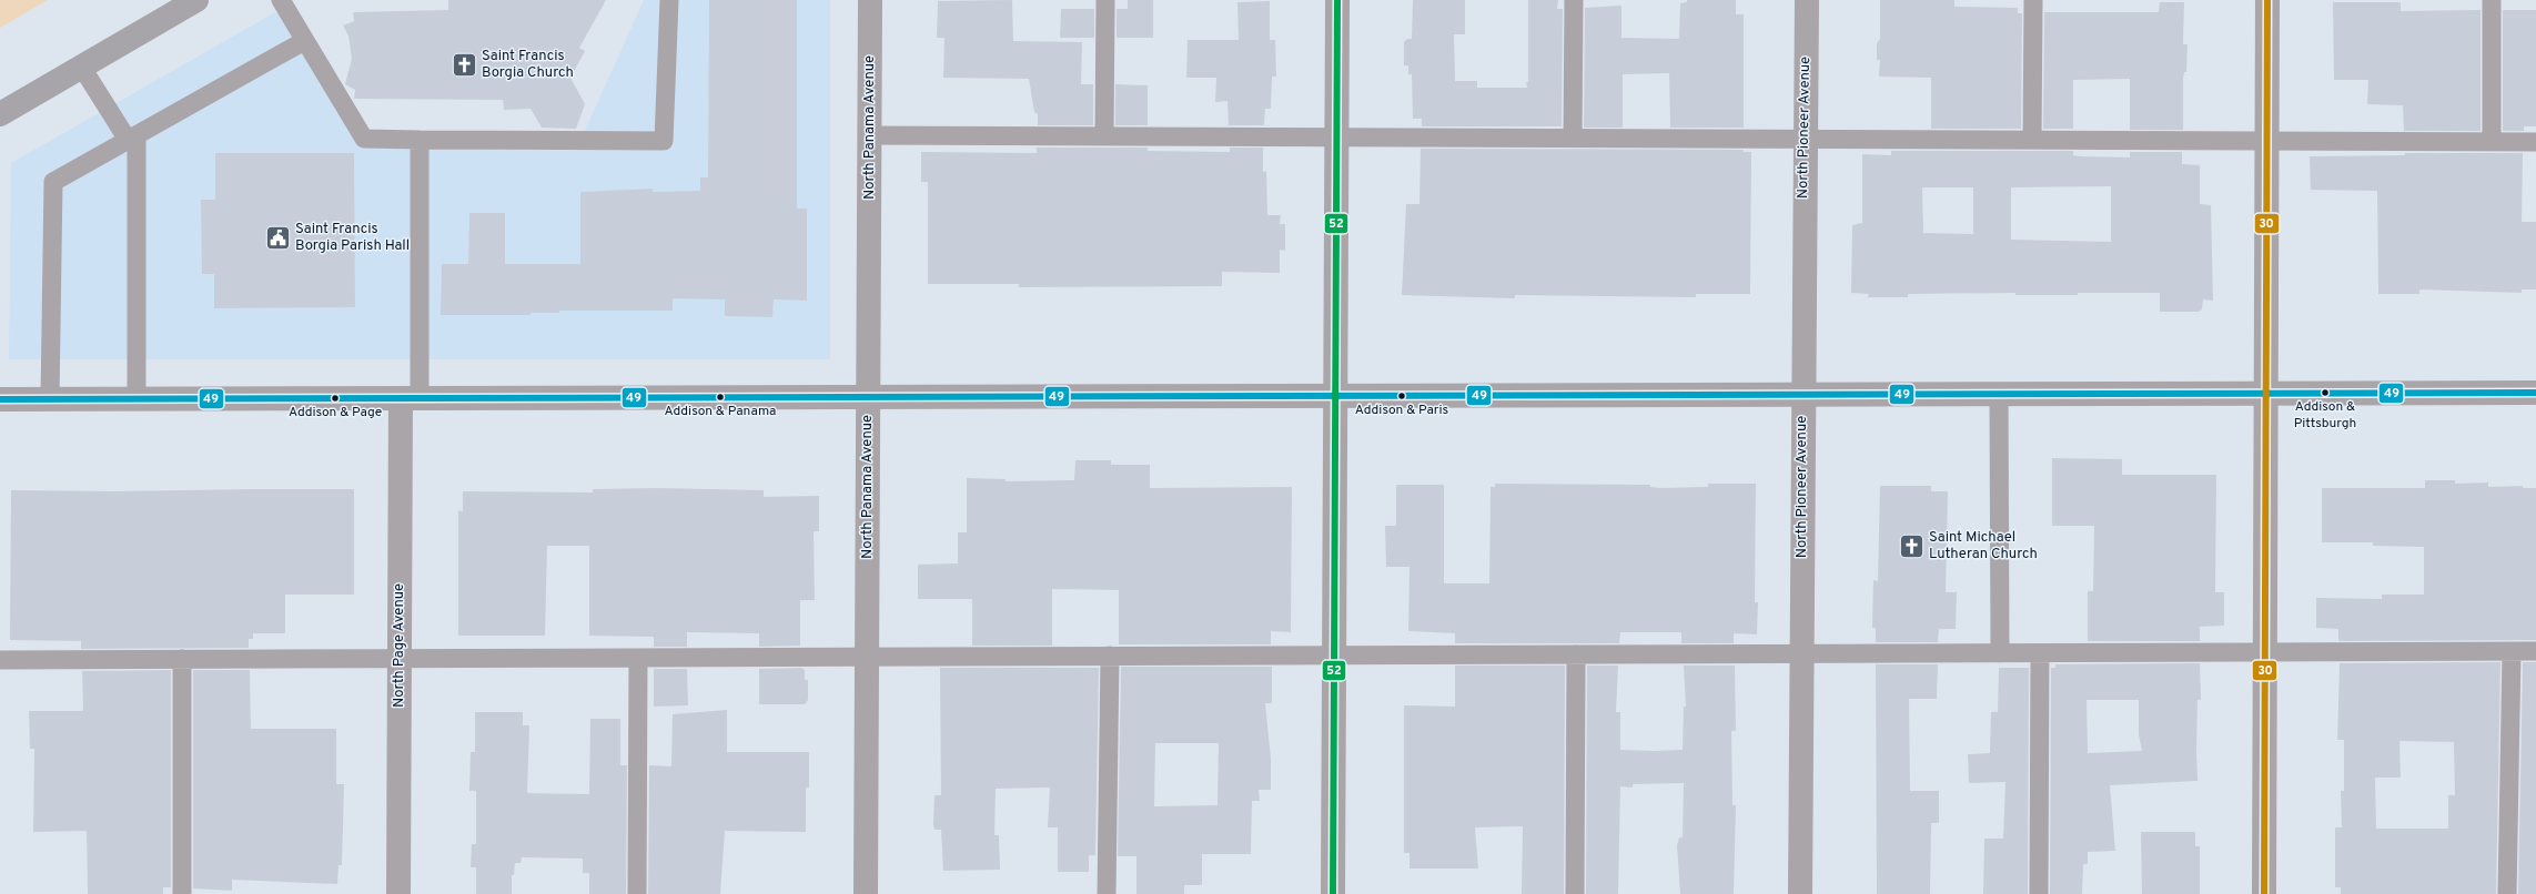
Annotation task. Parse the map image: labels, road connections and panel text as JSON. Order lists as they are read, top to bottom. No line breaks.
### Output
{"streets":{"street":["North Panama Avenue","North Pioneer Avenue","North Page Avenue"]},"places":{"church":["Saint Francis Borgia Church","Saint Michael Lutheran Church"],"public building":["Saint Francis Borgia Parish Hall"],"other":["Addison & Pittsburgh","Addison & Paris","Addison & Panama","Addison & Page"]},"lines":["transit line 52","transit line 30","transit line 49"]}
